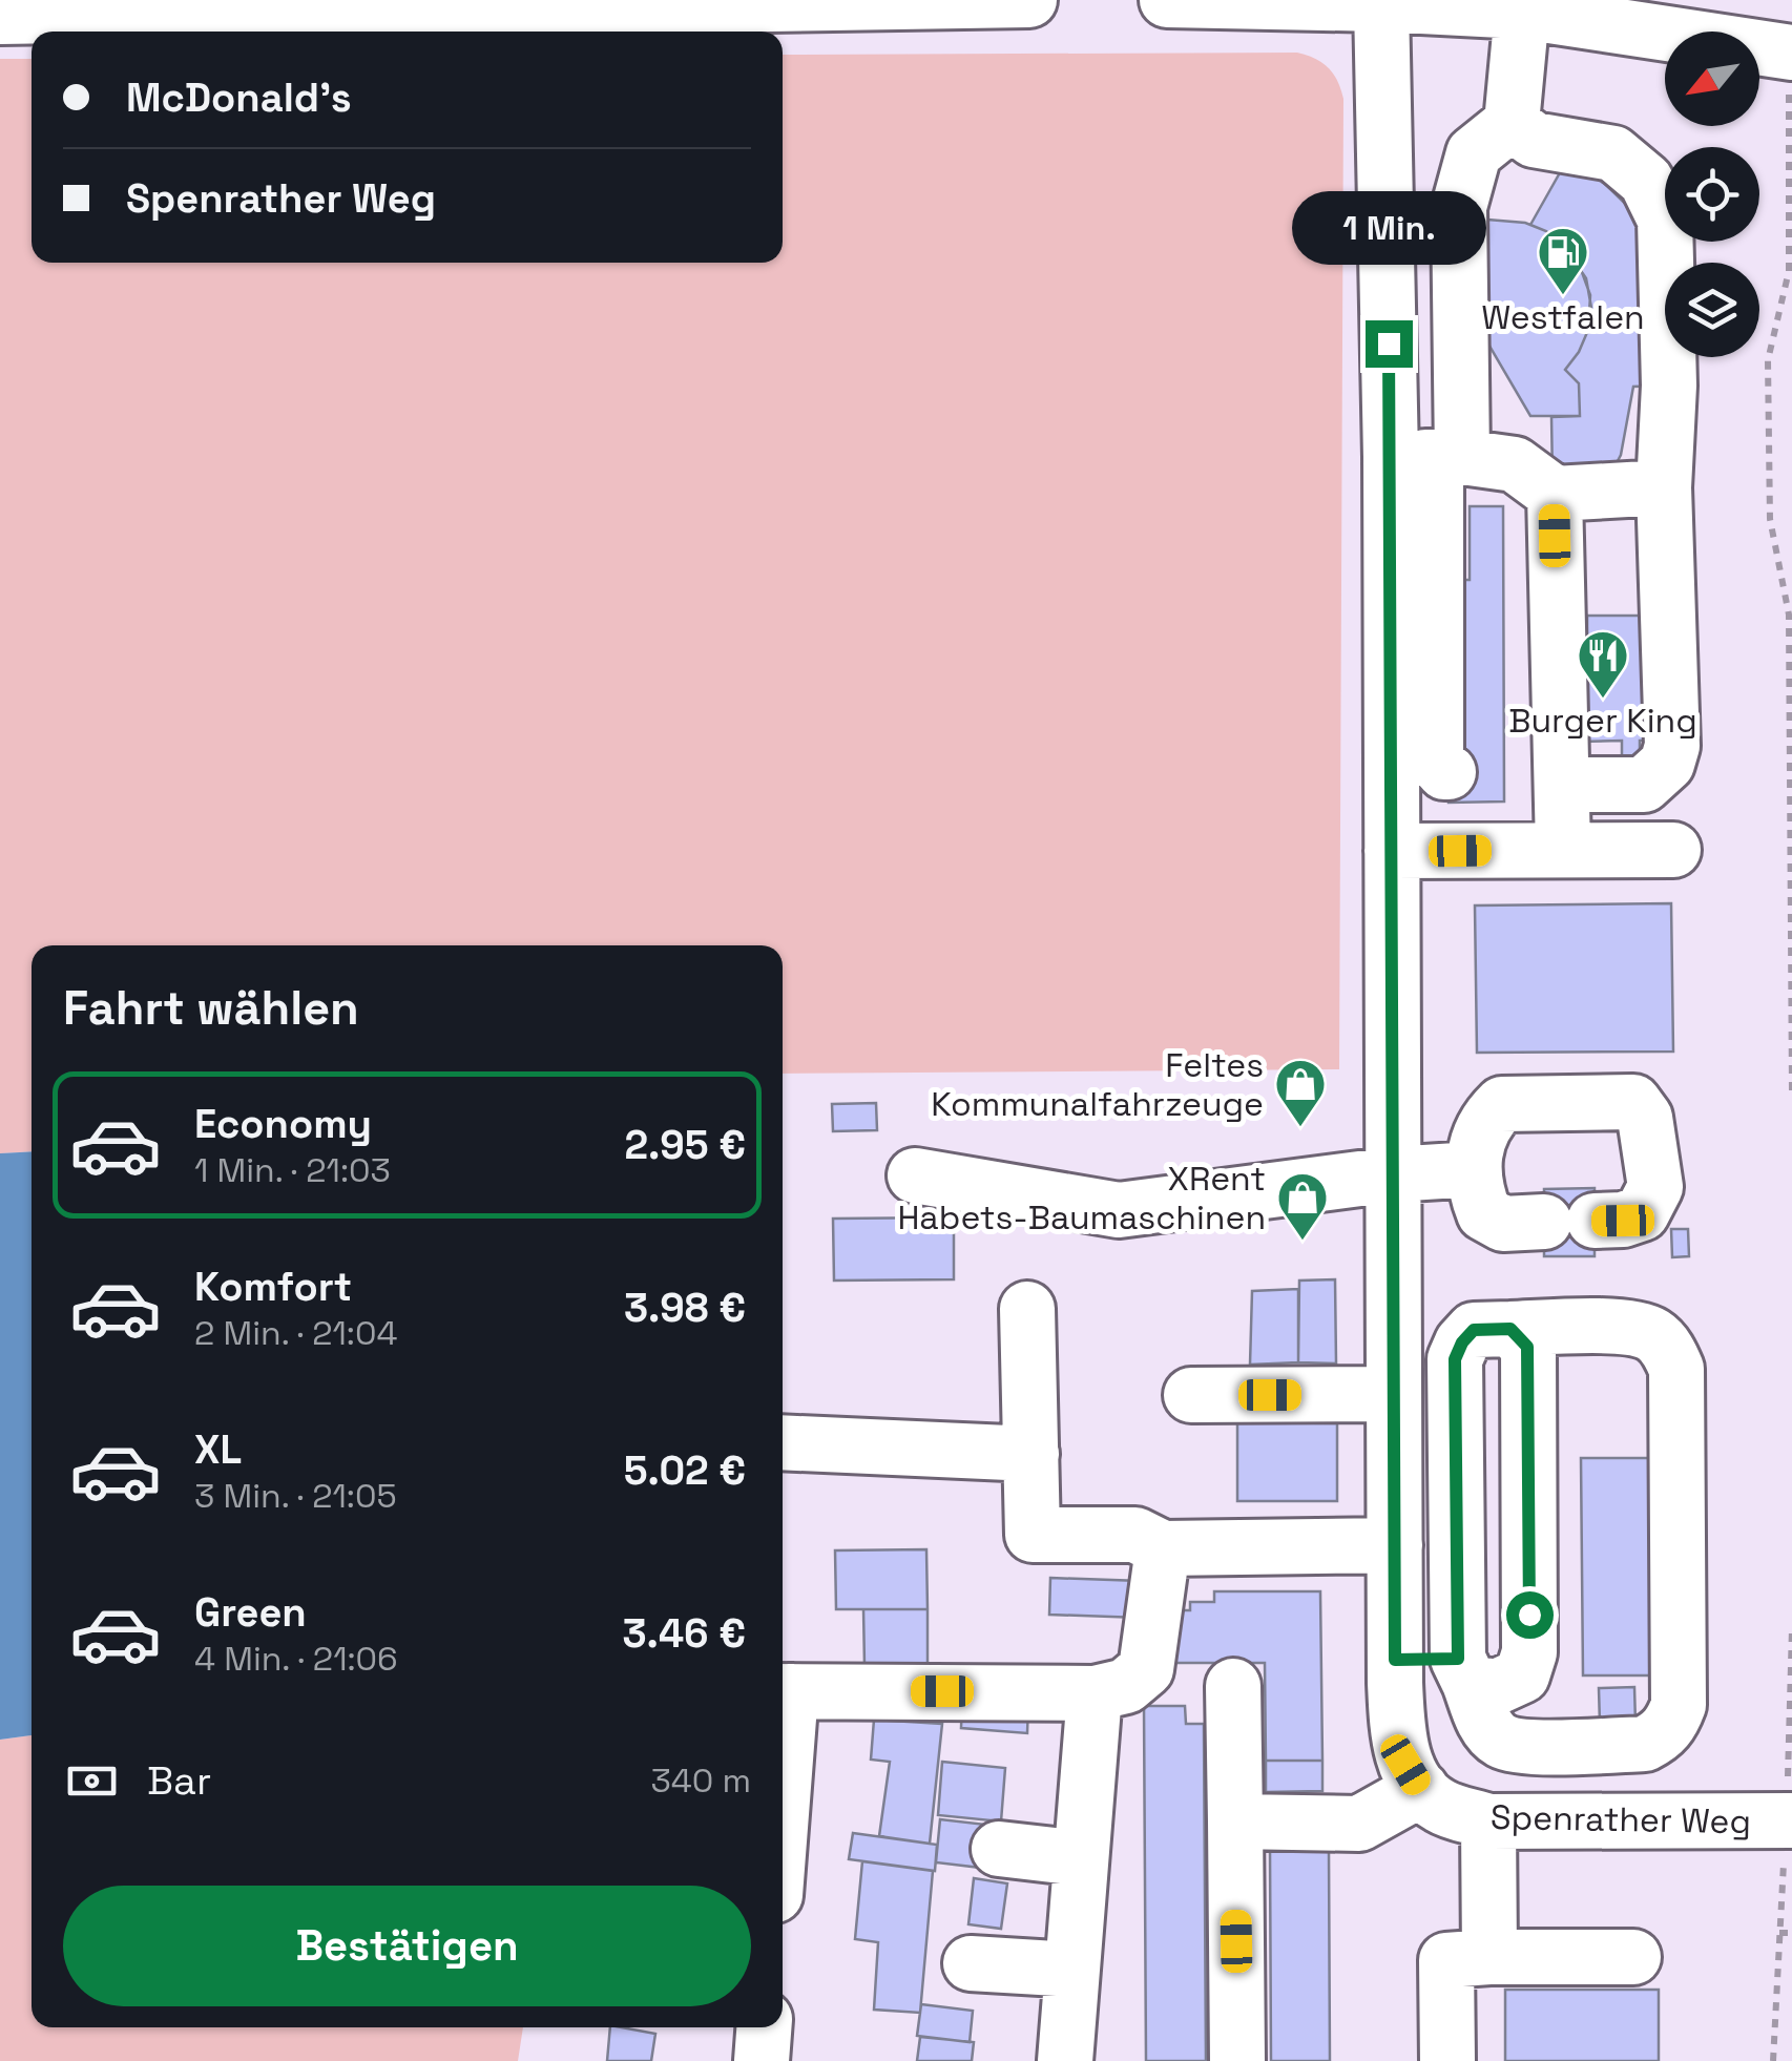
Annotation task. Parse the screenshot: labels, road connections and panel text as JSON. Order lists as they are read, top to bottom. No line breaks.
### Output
{"streets":{"street":["Spenrather Weg"]},"places":{"fuel station":["Westfalen"],"restaurant":["Burger King"],"shop":["Feltes Kommunalfahrzeuge","XRent Habets-Baumaschinen"]},"north":"bottom left","page":{"banner":["McDonald's","Spenrather Weg"],"bubble":"1 Min.","heading":"Fahrt wählen","list":[{"name":"Economy","note":"1 Min. · 21:03","value":"2.95 €"},{"name":"Komfort","note":"2 Min. · 21:04","value":"3.98 €"},{"name":"XL","note":"3 Min. · 21:05","value":"5.02 €"},{"name":"Green","note":"4 Min. · 21:06","value":"3.46 €"}],"pay":["Bar","340 m"],"buttons":"Bestätigen"}}
